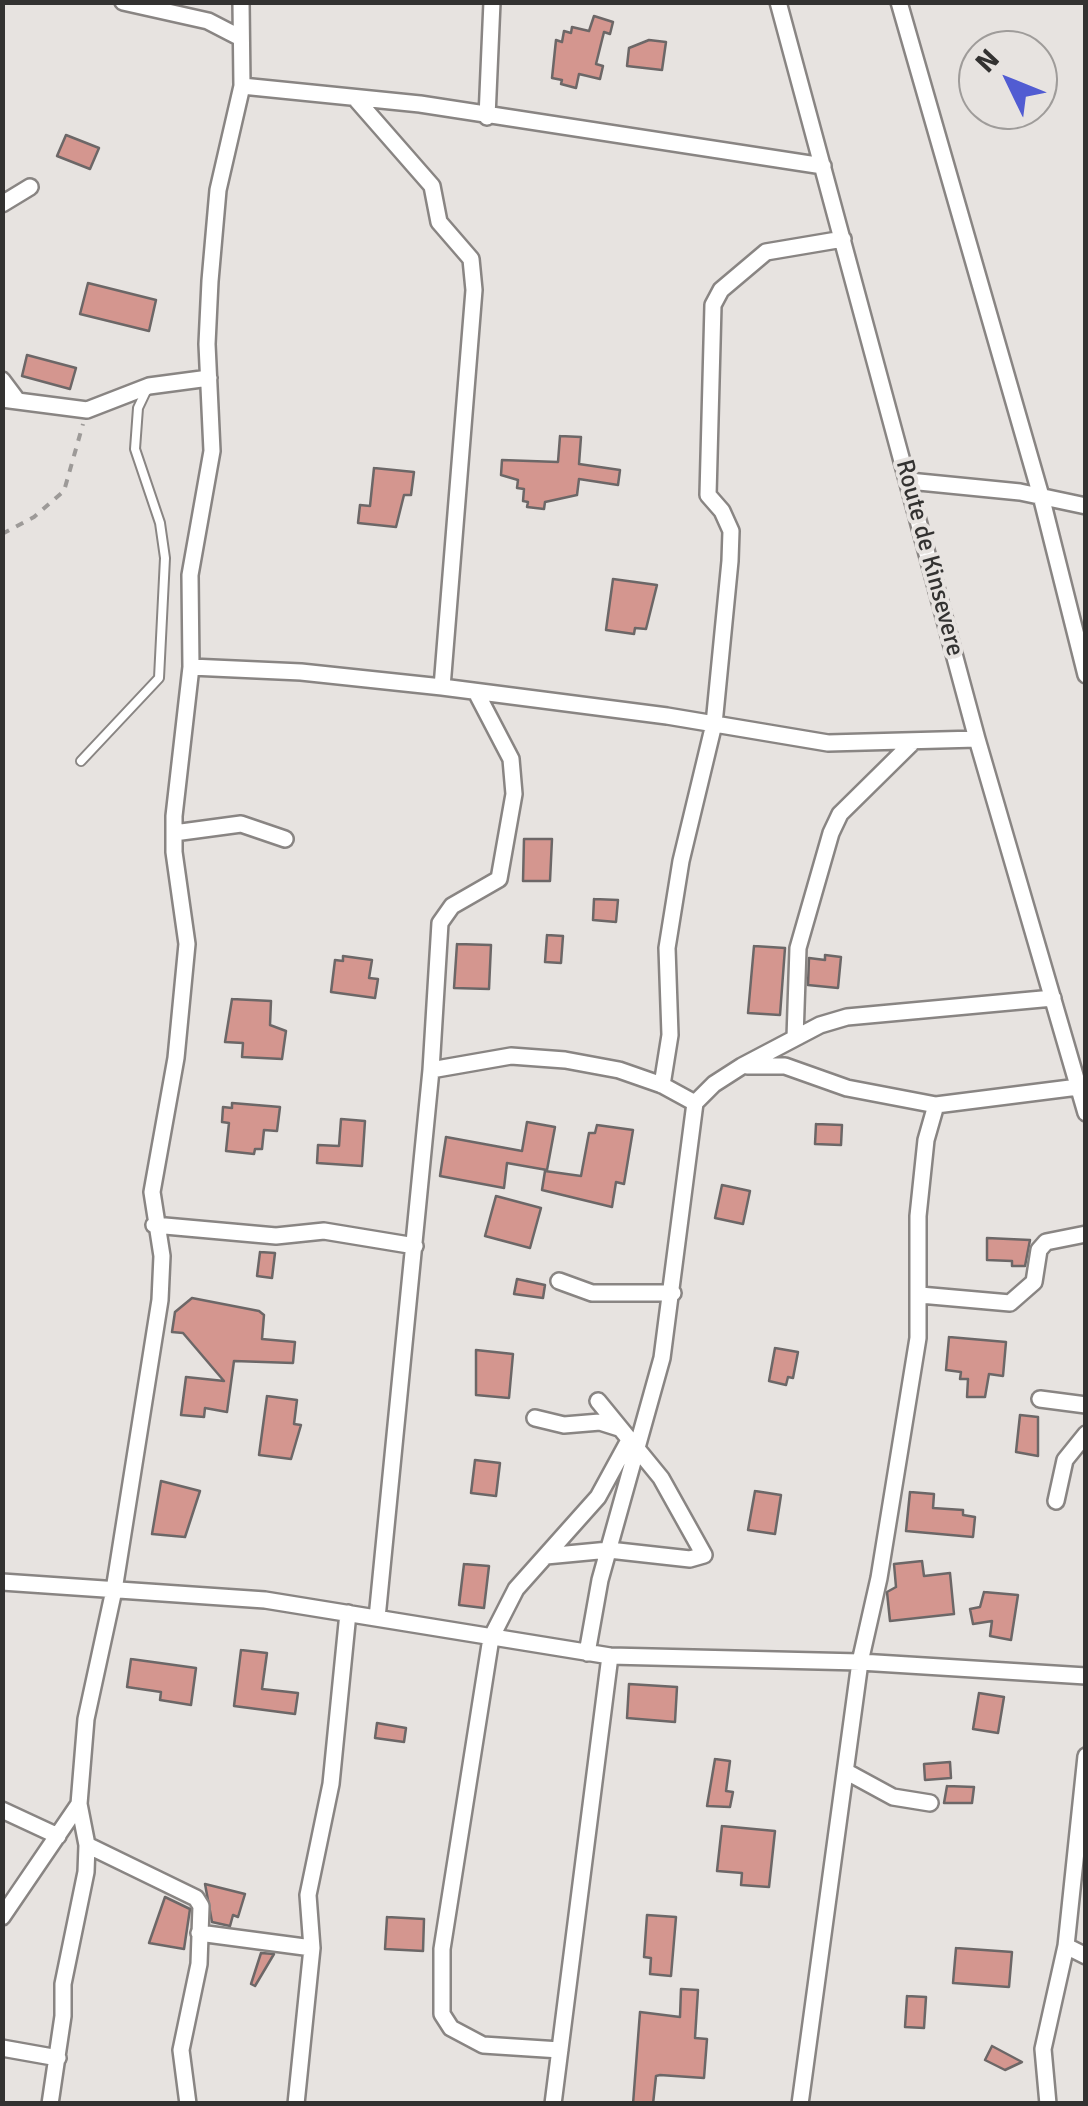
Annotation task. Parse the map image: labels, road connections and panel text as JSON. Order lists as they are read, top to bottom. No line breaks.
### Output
{"streets":{"street":["Route de Kinsevere"]},"north":"top left"}
